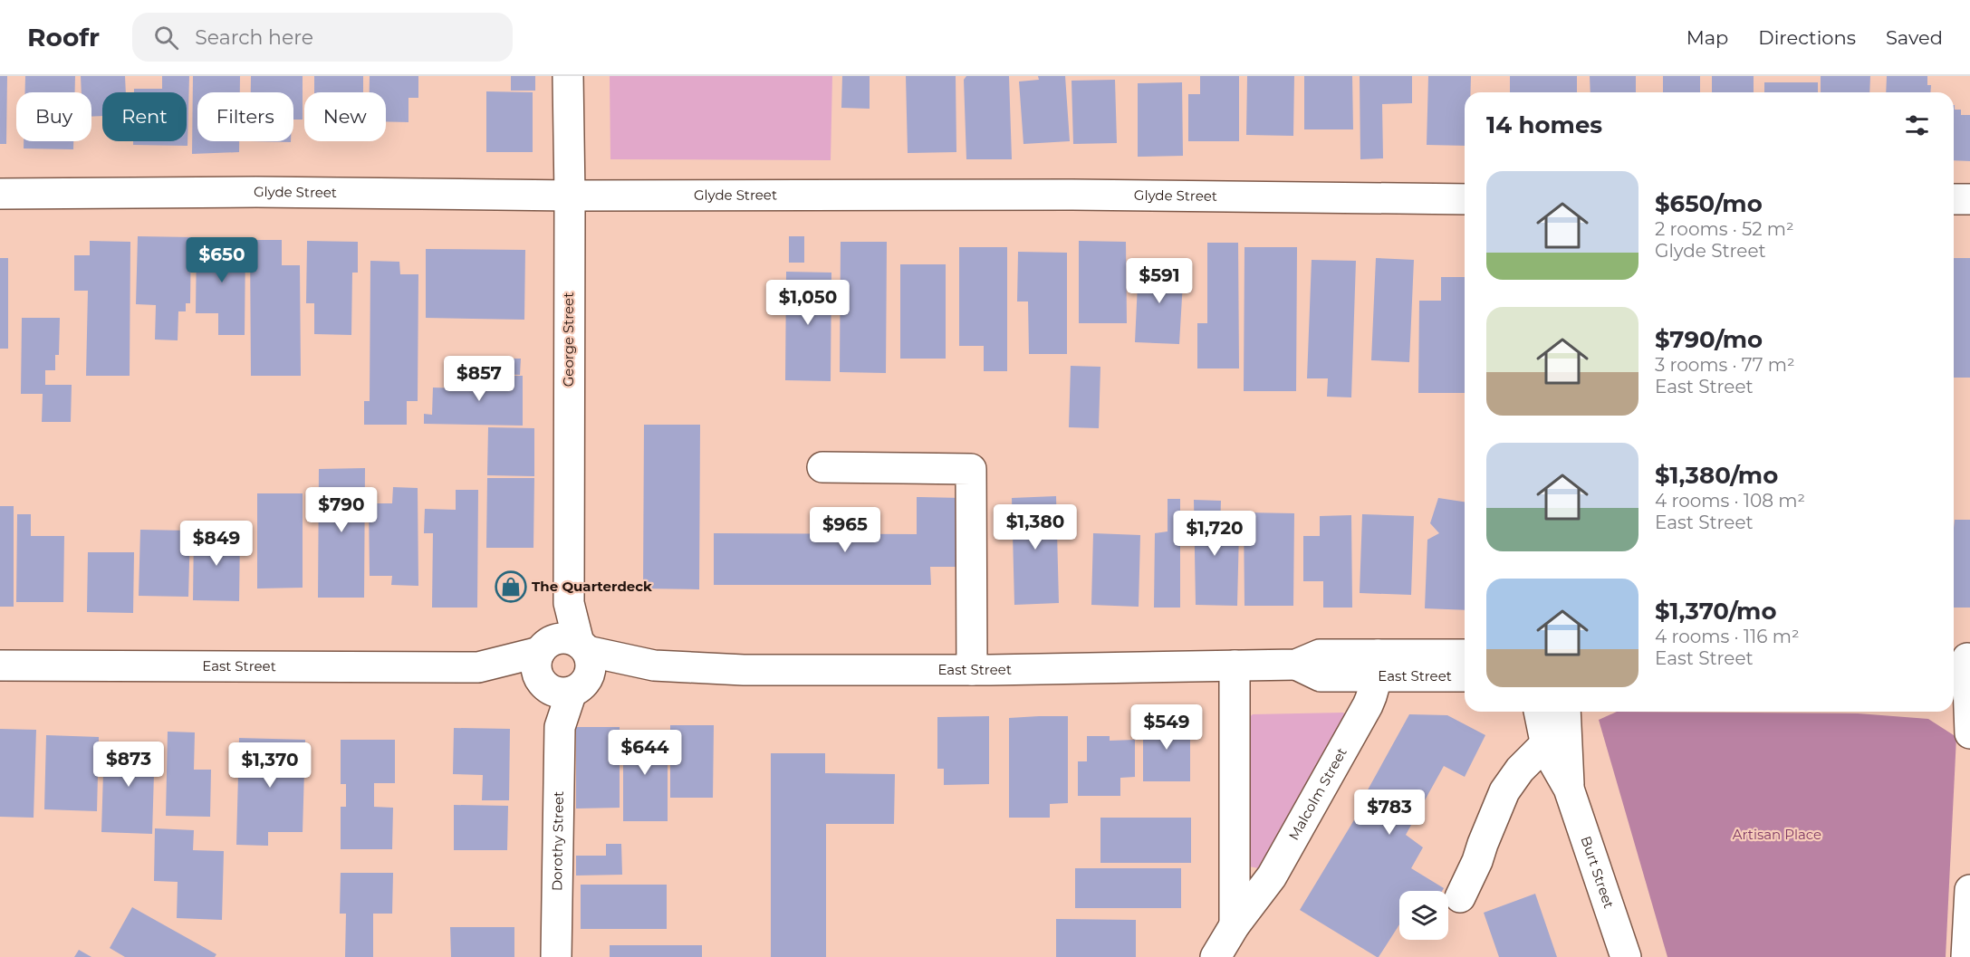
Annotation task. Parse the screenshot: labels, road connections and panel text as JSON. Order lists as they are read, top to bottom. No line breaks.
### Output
{"streets":{"street":["Glyde Street","George Street","East Street","Malcolm Street","Dorothy Street","Burt Street"]},"crossings":[["Glyde Street","George Street"],["George Street","East Street"],["George Street","Dorothy Street"],["East Street","Malcolm Street"],["East Street","Dorothy Street"]],"parks":["Artisan Place"],"places":{"shop":["The Quarterdeck"]},"page":{"header":"Roofr","search":"Search here","nav":["Map","Directions","Saved"],"chip":["Buy","Rent","Filters","New"],"heading":"14 homes","list":[{"name":"$650/mo","note":"2 rooms · 52 m² · Glyde Street"},{"name":"$790/mo","note":"3 rooms · 77 m² · East Street"},{"name":"$1,380/mo","note":"4 rooms · 108 m² · East Street"},{"name":"$1,370/mo","note":"4 rooms · 116 m² · East Street"}],"price":["$650","$591","$1,050","$857","$790","$1,380","$965","$1,720","$849","$549","$644","$873","$1,370","$783"]}}
